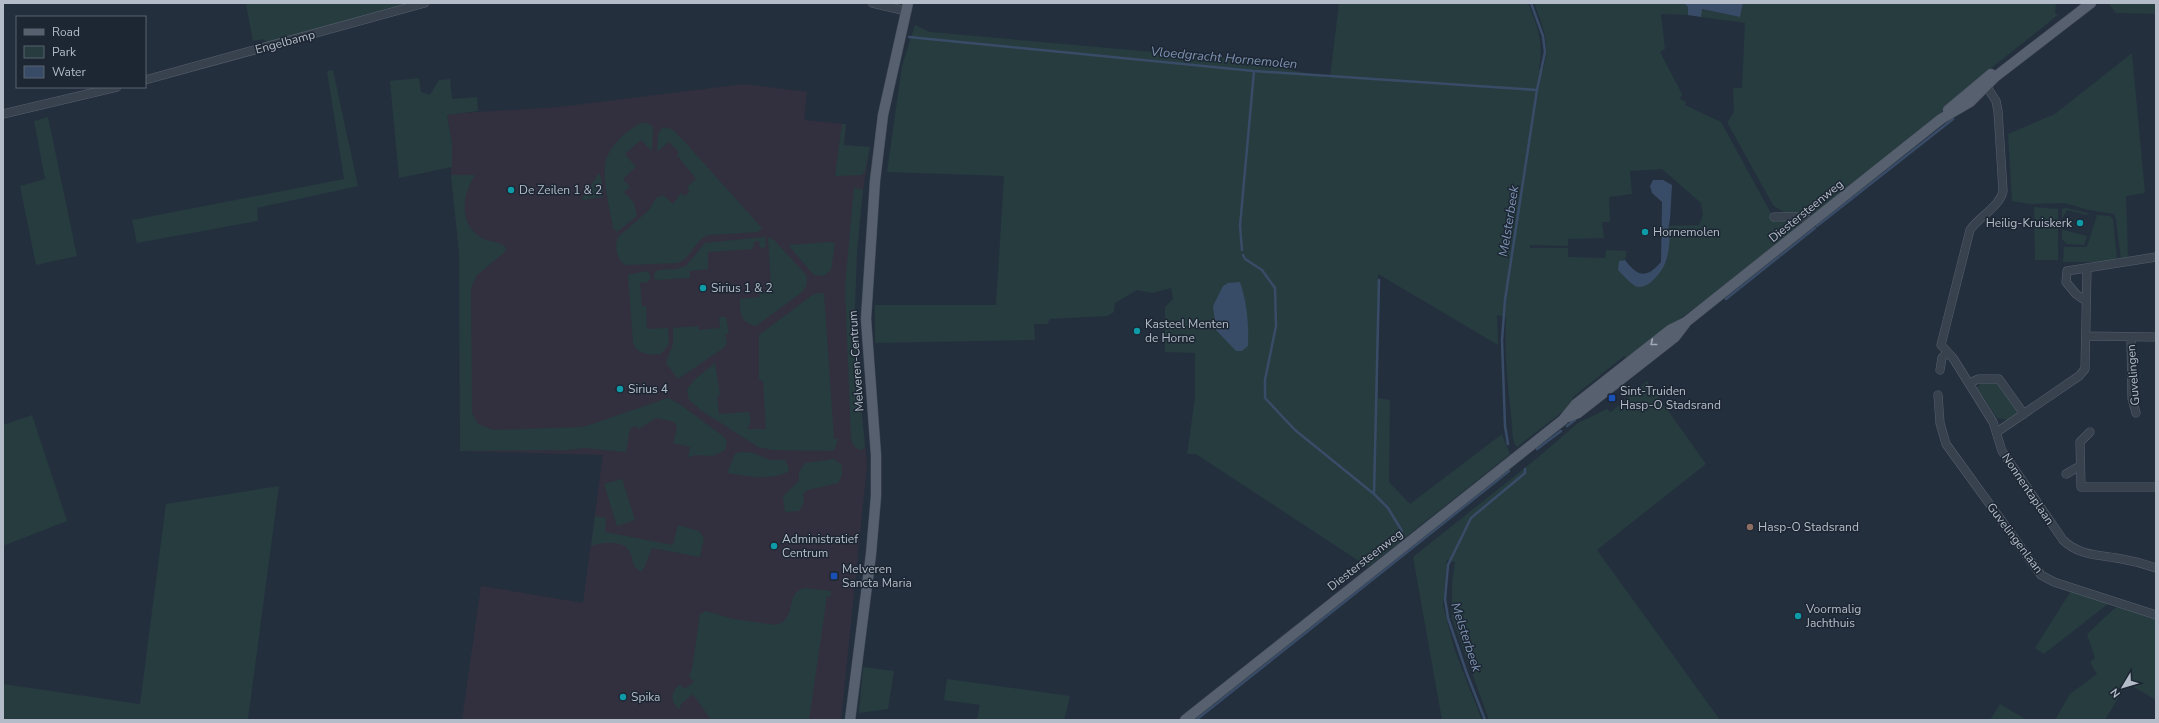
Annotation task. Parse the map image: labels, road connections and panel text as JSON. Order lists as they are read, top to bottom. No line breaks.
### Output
{"streets":{"main road":["Diestersteenweg","Melveren-Centrum"],"street":["Engelbamp","Guvelingen","Nonnentaplaan","Guvelingenlaan"]},"water":["Vloedgracht Hornemolen","Melsterbeek"],"places":{"other":["De Zeilen 1 & 2","Heilig-Kruiskerk","Hornemolen","Sirius 1 & 2","Kasteel Menten de Horne","Sirius 4","Hasp-O Stadsrand","Administratief Centrum","Voormalig Jachthuis","Spika"],"transit":["Sint-Truiden Hasp-O Stadsrand","Melveren Sancta Maria"]},"legend":["Road","Park","Water"],"north":"bottom left"}
